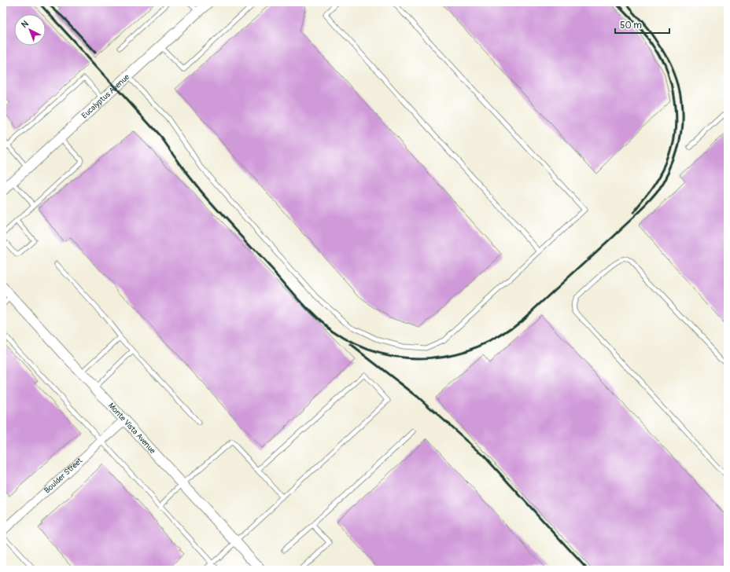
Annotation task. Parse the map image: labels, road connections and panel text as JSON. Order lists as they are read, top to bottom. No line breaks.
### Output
{"streets":{"street":["Eucalyptus Avenue","Monte Vista Avenue","Boulder Street"]},"crossings":[["Monte Vista Avenue","Boulder Street"]],"scale_bar":"50 m","north":"top left"}
